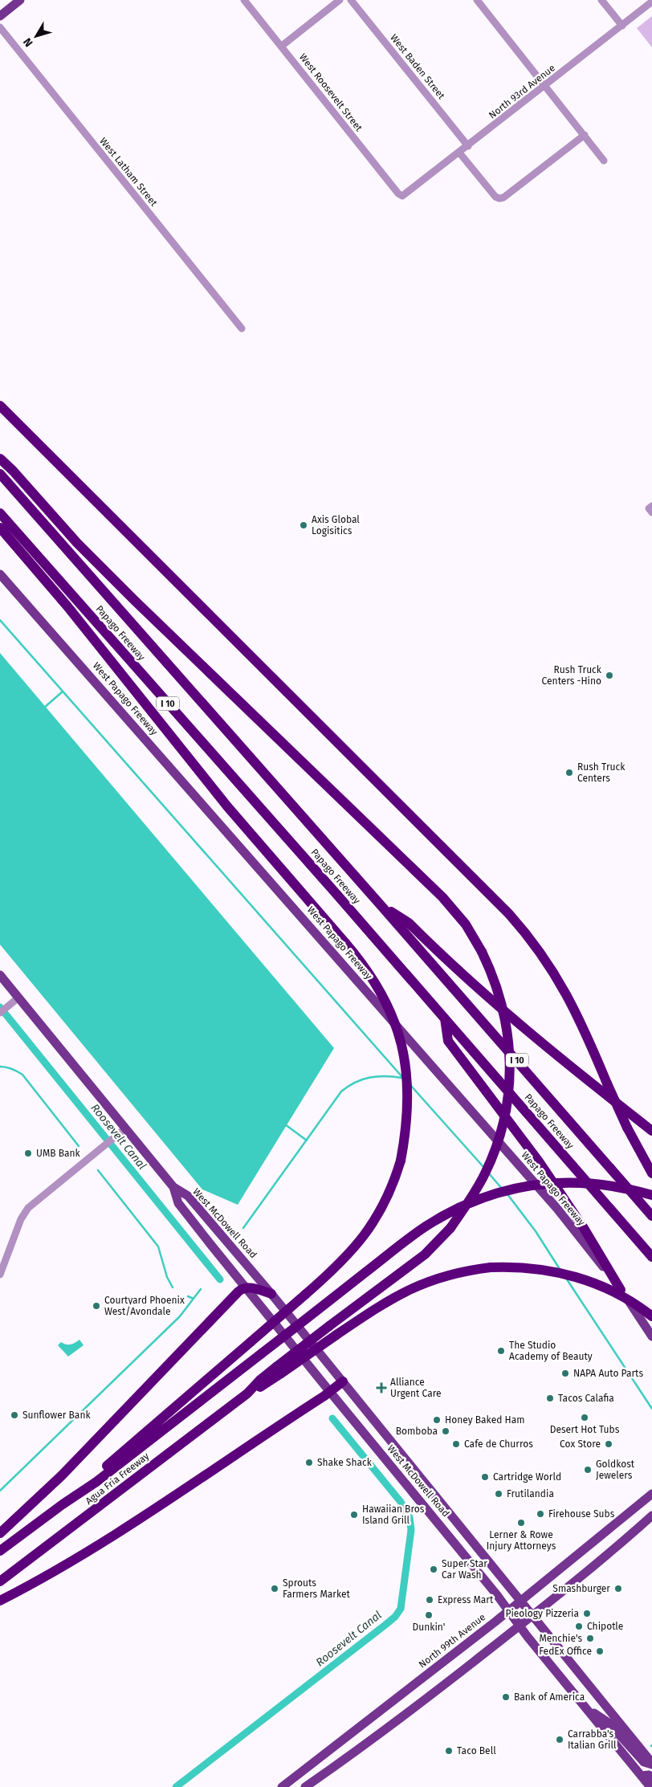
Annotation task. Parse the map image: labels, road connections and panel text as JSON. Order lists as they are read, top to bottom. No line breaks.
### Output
{"streets":{"highway":["Papago Freeway","I 10","Agua Fria Freeway"],"main road":["West Papago Freeway","West McDowell Road","North 99th Avenue"],"street":["West Baden Street","North 93rd Avenue","West Roosevelt Street","West Latham Street"]},"crossings":[["West Baden Street","North 93rd Avenue"],["North 93rd Avenue","West Roosevelt Street"],["West McDowell Road","North 99th Avenue"]],"water":["Roosevelt Canal"],"places":{"other":["Axis Global Logisitics","Rush Truck Centers -Hino","Rush Truck Centers","UMB Bank","Courtyard Phoenix West/Avondale","The Studio Academy of Beauty","NAPA Auto Parts","Tacos Calafia","Sunflower Bank","Desert Hot Tubs","Honey Baked Ham","Bomboba","Cafe de Churros","Cox Store","Shake Shack","Goldkost Jewelers","Cartridge World","Frutilandia","Firehouse Subs","Hawaiian Bros Island Grill","Lerner & Rowe Injury Attorneys","Super Star Car Wash","Sprouts Farmers Market","Smashburger","Express Mart","Pieology Pizzeria","Dunkin'","Chipotle","Menchie's","FedEx Office","Bank of America","Carrabba's Italian Grill","Taco Bell"],"health":["Alliance Urgent Care"]},"north":"bottom left"}
